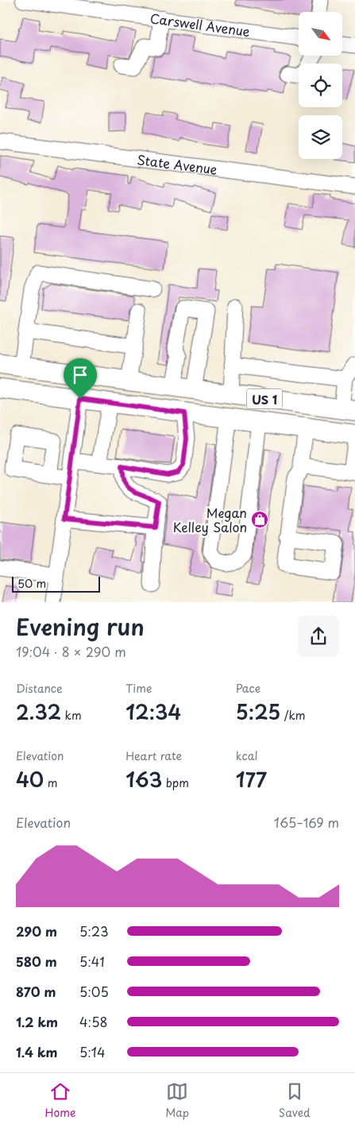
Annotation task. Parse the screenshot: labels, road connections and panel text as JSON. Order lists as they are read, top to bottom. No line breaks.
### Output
{"streets":{"main road":["US 1"],"street":["Carswell Avenue","State Avenue"]},"places":{"shop":["Megan Kelley Salon"]},"scale_bar":"50 m","north":"bottom right","page":{"scale":"50 m","heading":["Evening run","19:04 · 8 × 290 m"],"stats":[["Distance","2.32 km"],["Time","12:34"],["Pace","5:25 /km"],["Elevation","40 m"],["Heart rate","163 bpm"],["kcal","177"]],"chart":["Elevation","165–169 m"],"list":[{"name":"290 m","note":"5:23"},{"name":"580 m","note":"5:41"},{"name":"870 m","note":"5:05"},{"name":"1.2 km","note":"4:58"},{"name":"1.4 km","note":"5:14"}],"tabs":["Home","Map","Saved"]}}
